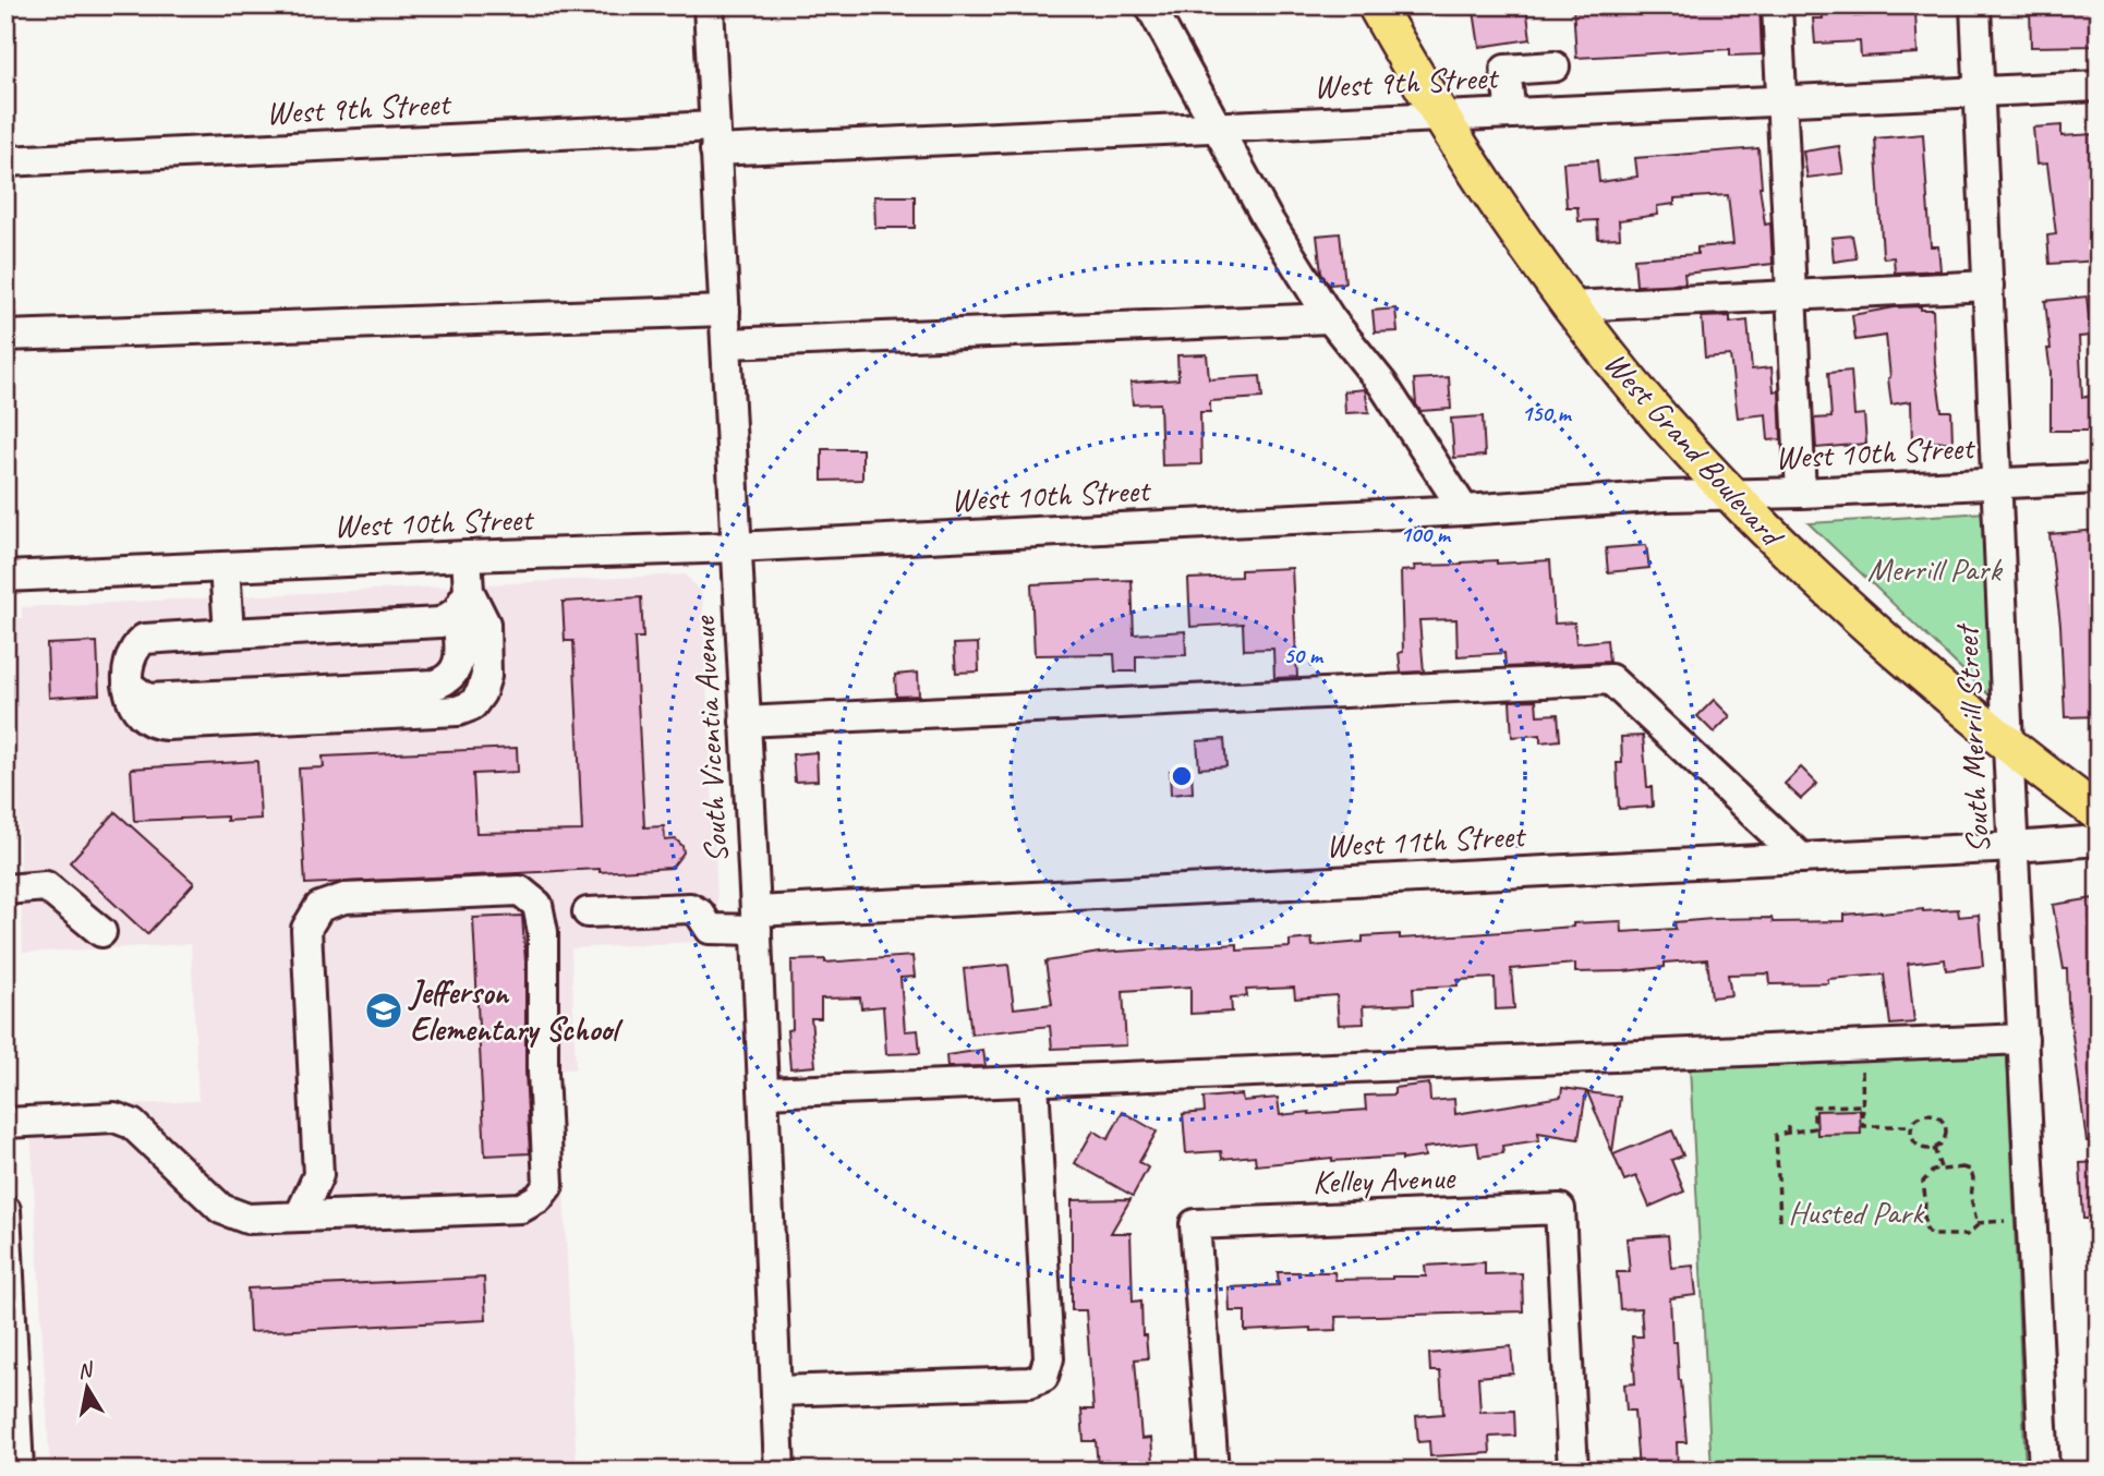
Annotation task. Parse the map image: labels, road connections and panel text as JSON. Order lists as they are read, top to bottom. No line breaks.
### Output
{"streets":{"main road":["West Grand Boulevard"],"street":["West 9th Street","West 10th Street","South Vicentia Avenue","South Merrill Street","West 11th Street","Kelley Avenue"]},"crossings":[["West 9th Street","West Grand Boulevard"],["West 9th Street","South Vicentia Avenue"],["West 9th Street","South Merrill Street"],["West Grand Boulevard","West 10th Street"],["West Grand Boulevard","South Merrill Street"],["West 10th Street","South Vicentia Avenue"],["West 10th Street","South Merrill Street"],["South Vicentia Avenue","West 11th Street"],["South Merrill Street","West 11th Street"]],"parks":["Merrill Park","Husted Park"],"places":{"school or university":["Jefferson Elementary School"]},"north":"top","rings":["150 m","100 m","50 m"]}
